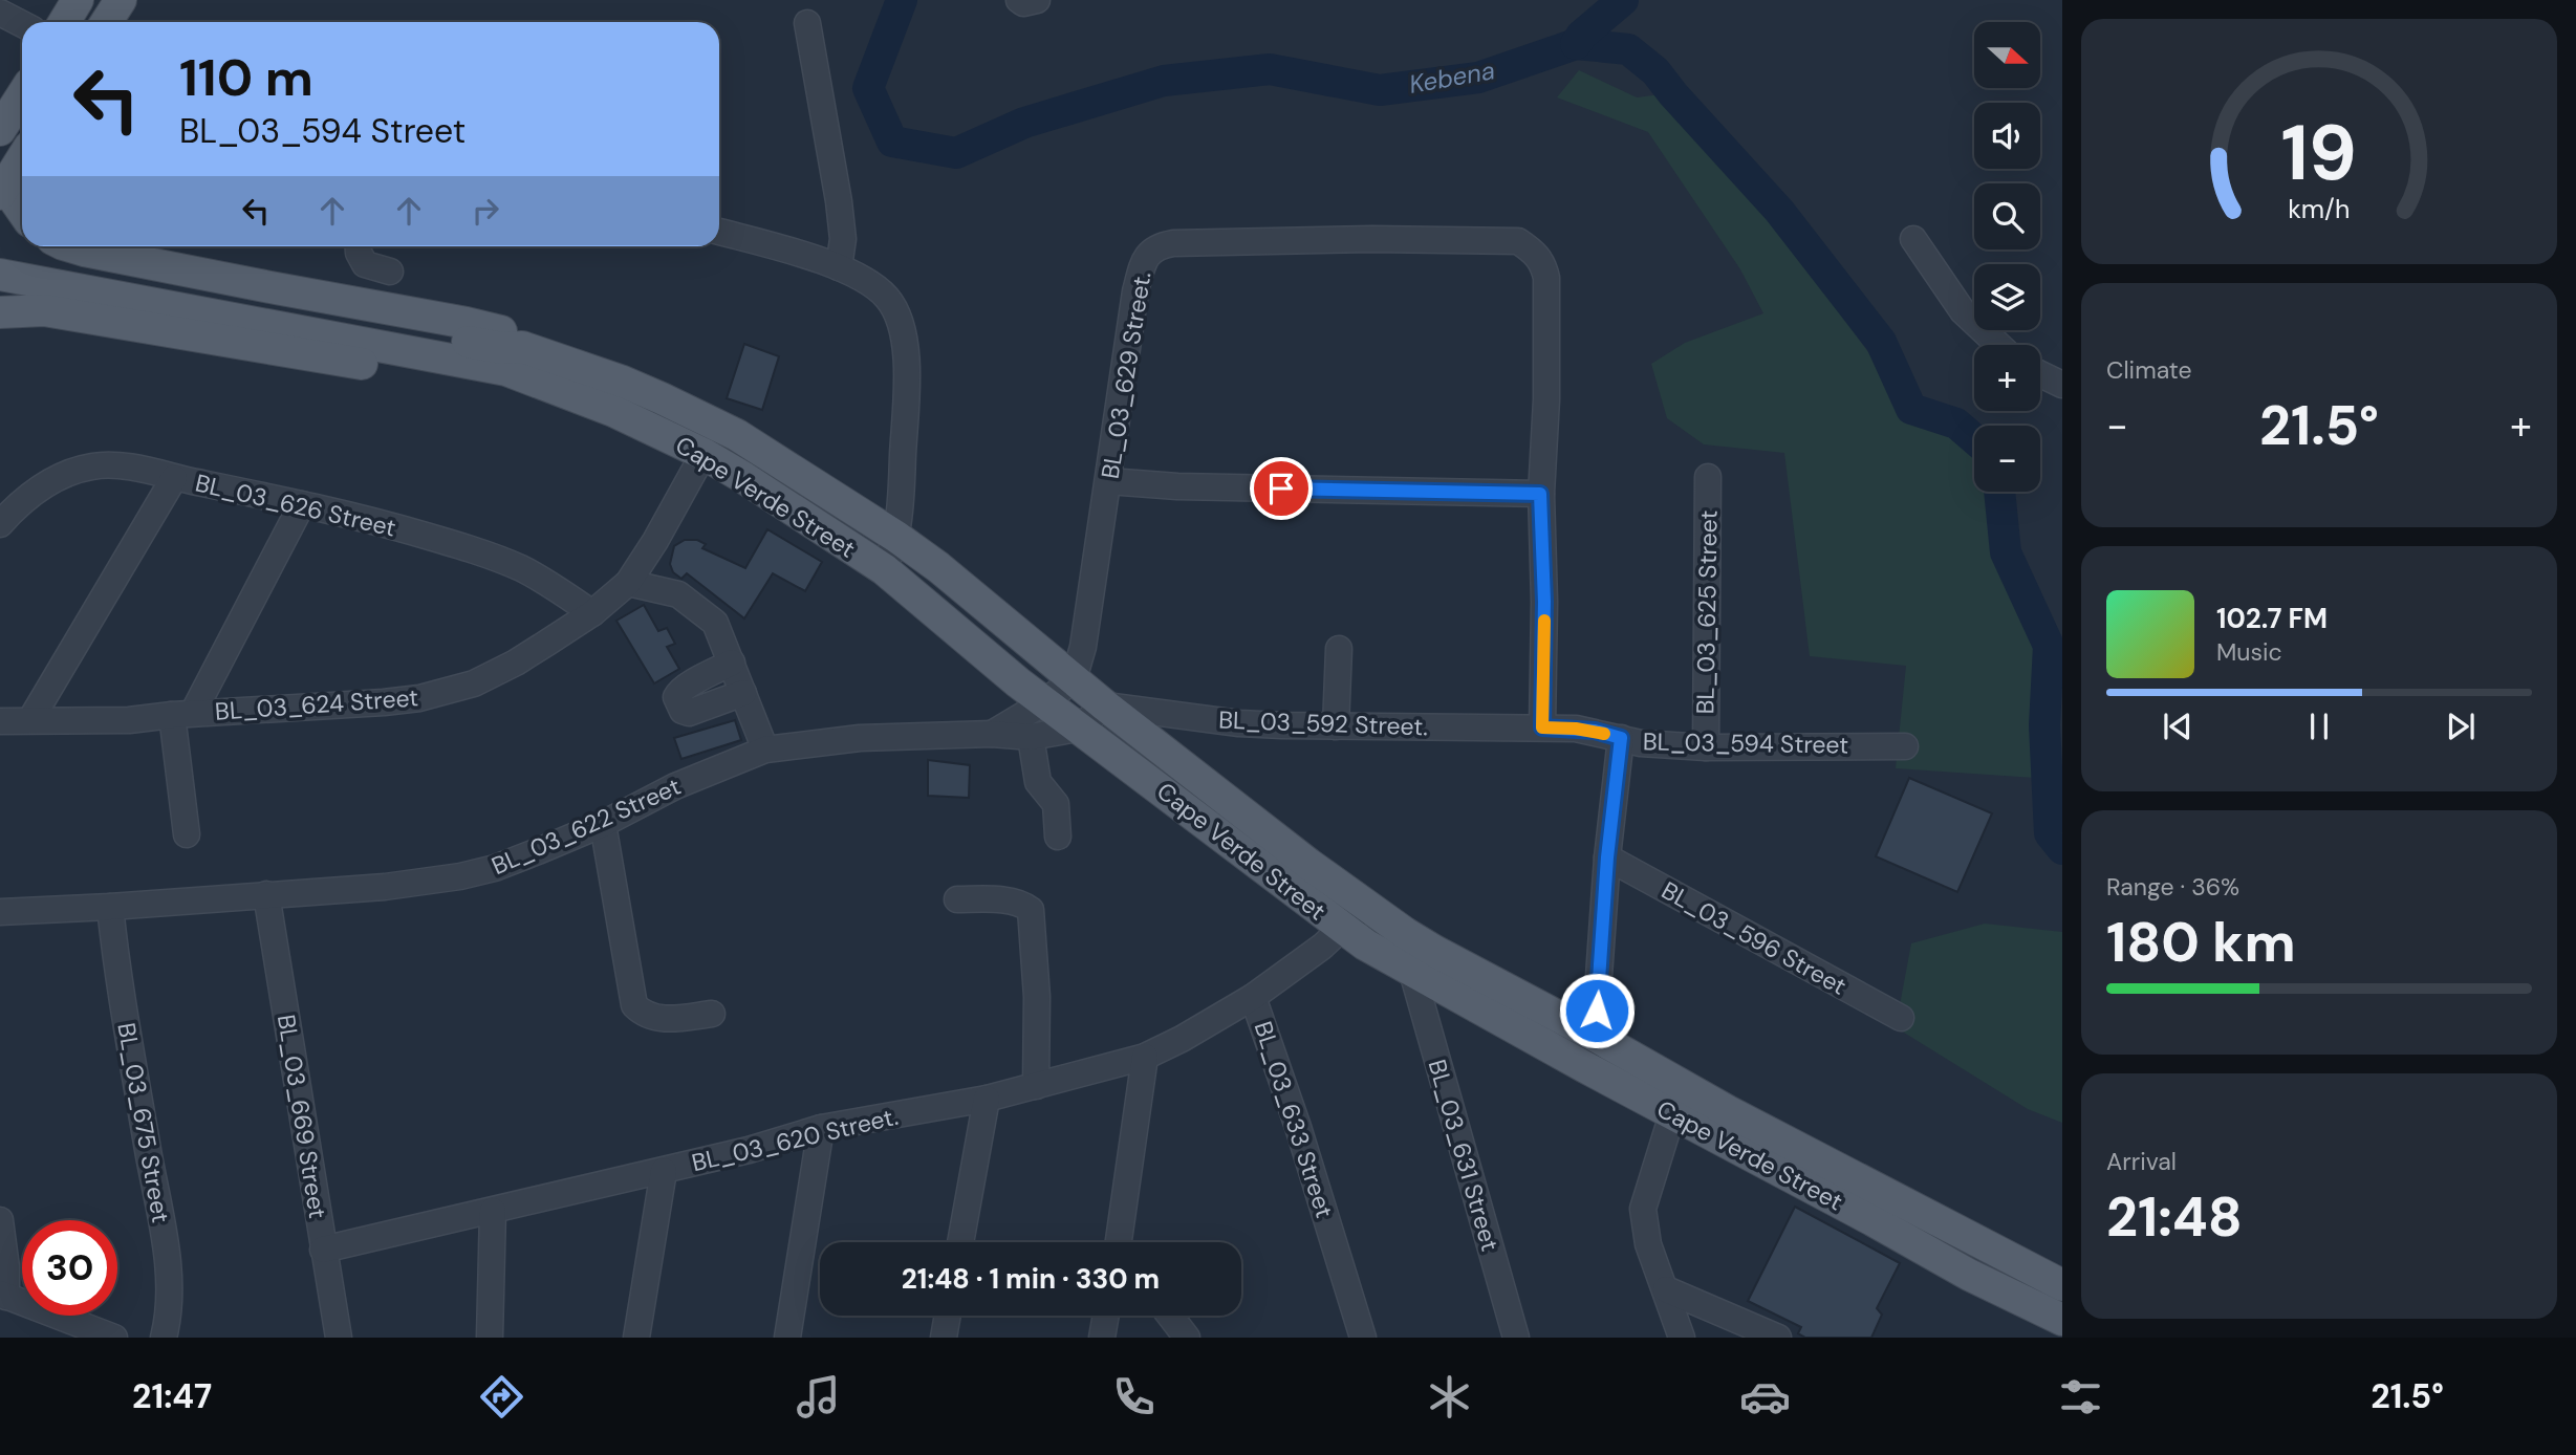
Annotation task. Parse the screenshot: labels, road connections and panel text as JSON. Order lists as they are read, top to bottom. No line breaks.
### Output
{"streets":{"main road":["Cape Verde Street"],"street":["BL_03_629 Street.","BL_03_626 Street","BL_03_625 Street","BL_03_624 Street","BL_03_592 Street.","BL_03_594 Street","BL_03_622 Street","BL_03_596 Street","BL_03_669 Street","BL_03_633 Street","BL_03_675 Street","BL_03_620 Street.","BL_03_631 Street"]},"crossings":[["BL_03_629 Street.","Cape Verde Street"],["Cape Verde Street","BL_03_624 Street"],["Cape Verde Street","BL_03_592 Street."],["Cape Verde Street","BL_03_622 Street"],["Cape Verde Street","BL_03_633 Street"],["Cape Verde Street","BL_03_631 Street"],["BL_03_626 Street","BL_03_624 Street"],["BL_03_625 Street","BL_03_594 Street"],["BL_03_592 Street.","BL_03_594 Street"],["BL_03_622 Street","BL_03_669 Street"],["BL_03_622 Street","BL_03_675 Street"],["BL_03_669 Street","BL_03_620 Street."],["BL_03_633 Street","BL_03_620 Street."]],"water":["Kebena"],"north":"right","page":{"map_buttons":["+","−"],"turn":["110 m","BL_03_594 Street"],"tile":["Climate",["Range · 36%","180 km"],["Arrival","21:48"]],"heat":["−","21.5°","+"],"song":["102.7 FM","Music"],"limit":"30","trip":"21:48 · 1 min · 330 m","tabs":["21:47","21.5°"],"gauge":["19","km/h"]}}
